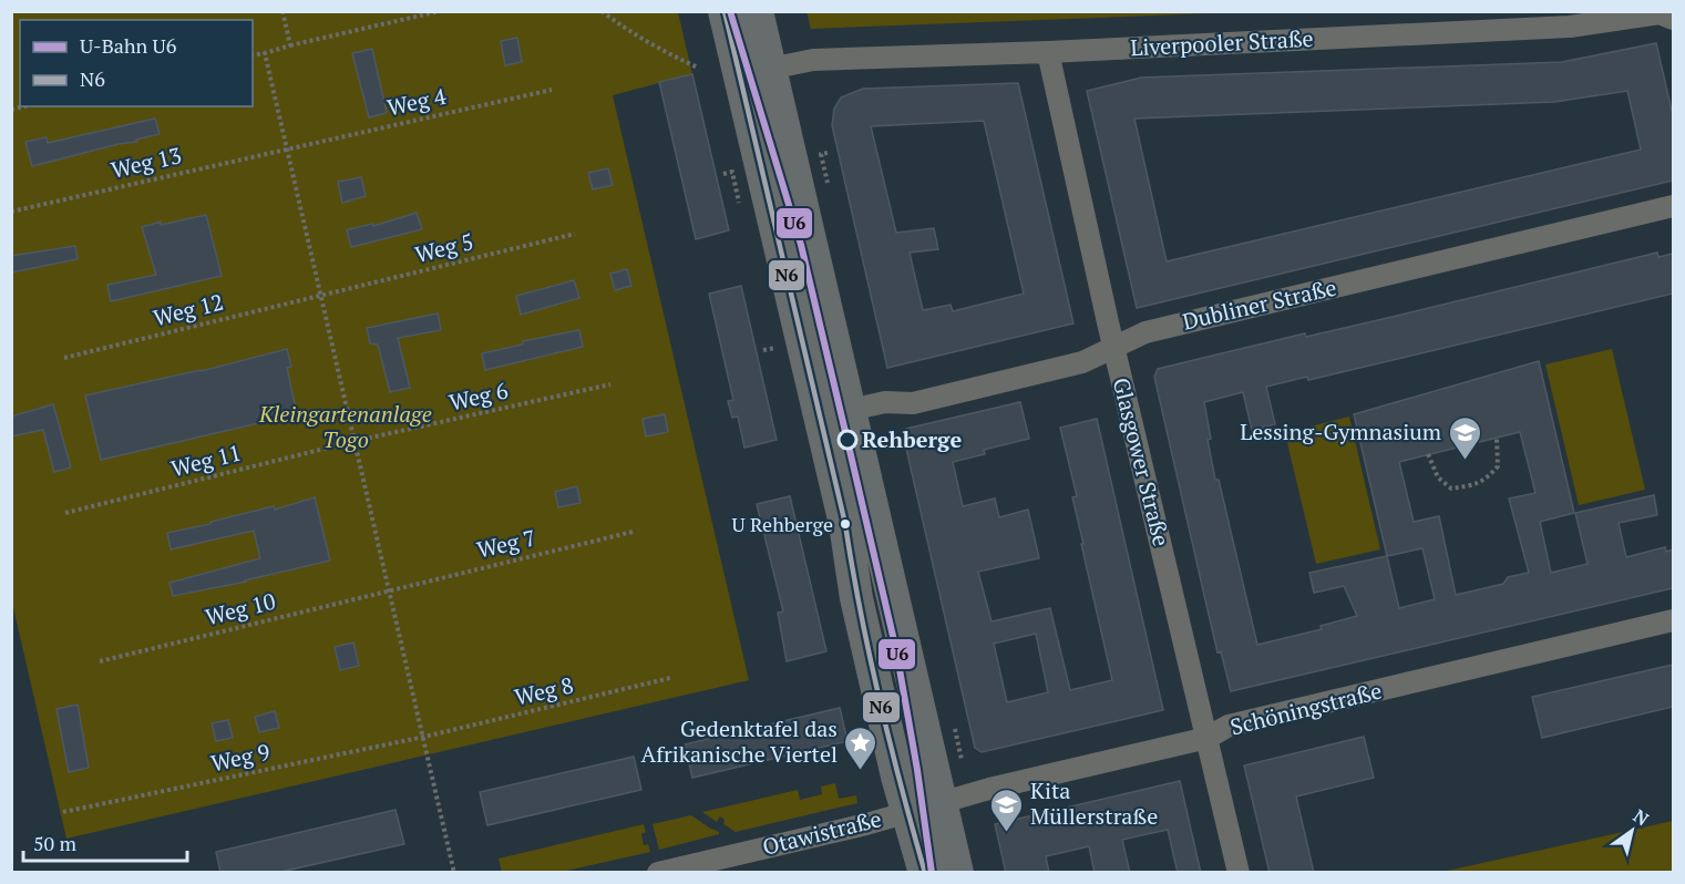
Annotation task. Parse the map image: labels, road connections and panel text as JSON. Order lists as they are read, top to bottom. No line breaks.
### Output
{"streets":{"street":["Liverpooler Straße","Dubliner Straße","Glasgower Straße","Schöningstraße","Otawistraße"],"path":["Weg 4","Weg 13","Weg 5","Weg 12","Weg 6","Weg 11","Weg 7","Weg 10","Weg 8","Weg 9"]},"crossings":[["Liverpooler Straße","Glasgower Straße"],["Weg 4","Weg 13"],["Weg 5","Weg 12"],["Dubliner Straße","Glasgower Straße"],["Weg 6","Weg 11"],["Glasgower Straße","Schöningstraße"],["Weg 7","Weg 10"],["Weg 8","Weg 9"],["Schöningstraße","Otawistraße"]],"parks":["Kleingartenanlage Togo"],"places":{"other":["Rehberge","U Rehberge"],"school or university":["Lessing-Gymnasium","Kita Müllerstraße"],"place":["Gedenktafel das Afrikanische Viertel"]},"lines":["metro line U6","transit line N6"],"legend":["U-Bahn U6","N6"],"scale_bar":"50 m","north":"top right"}
